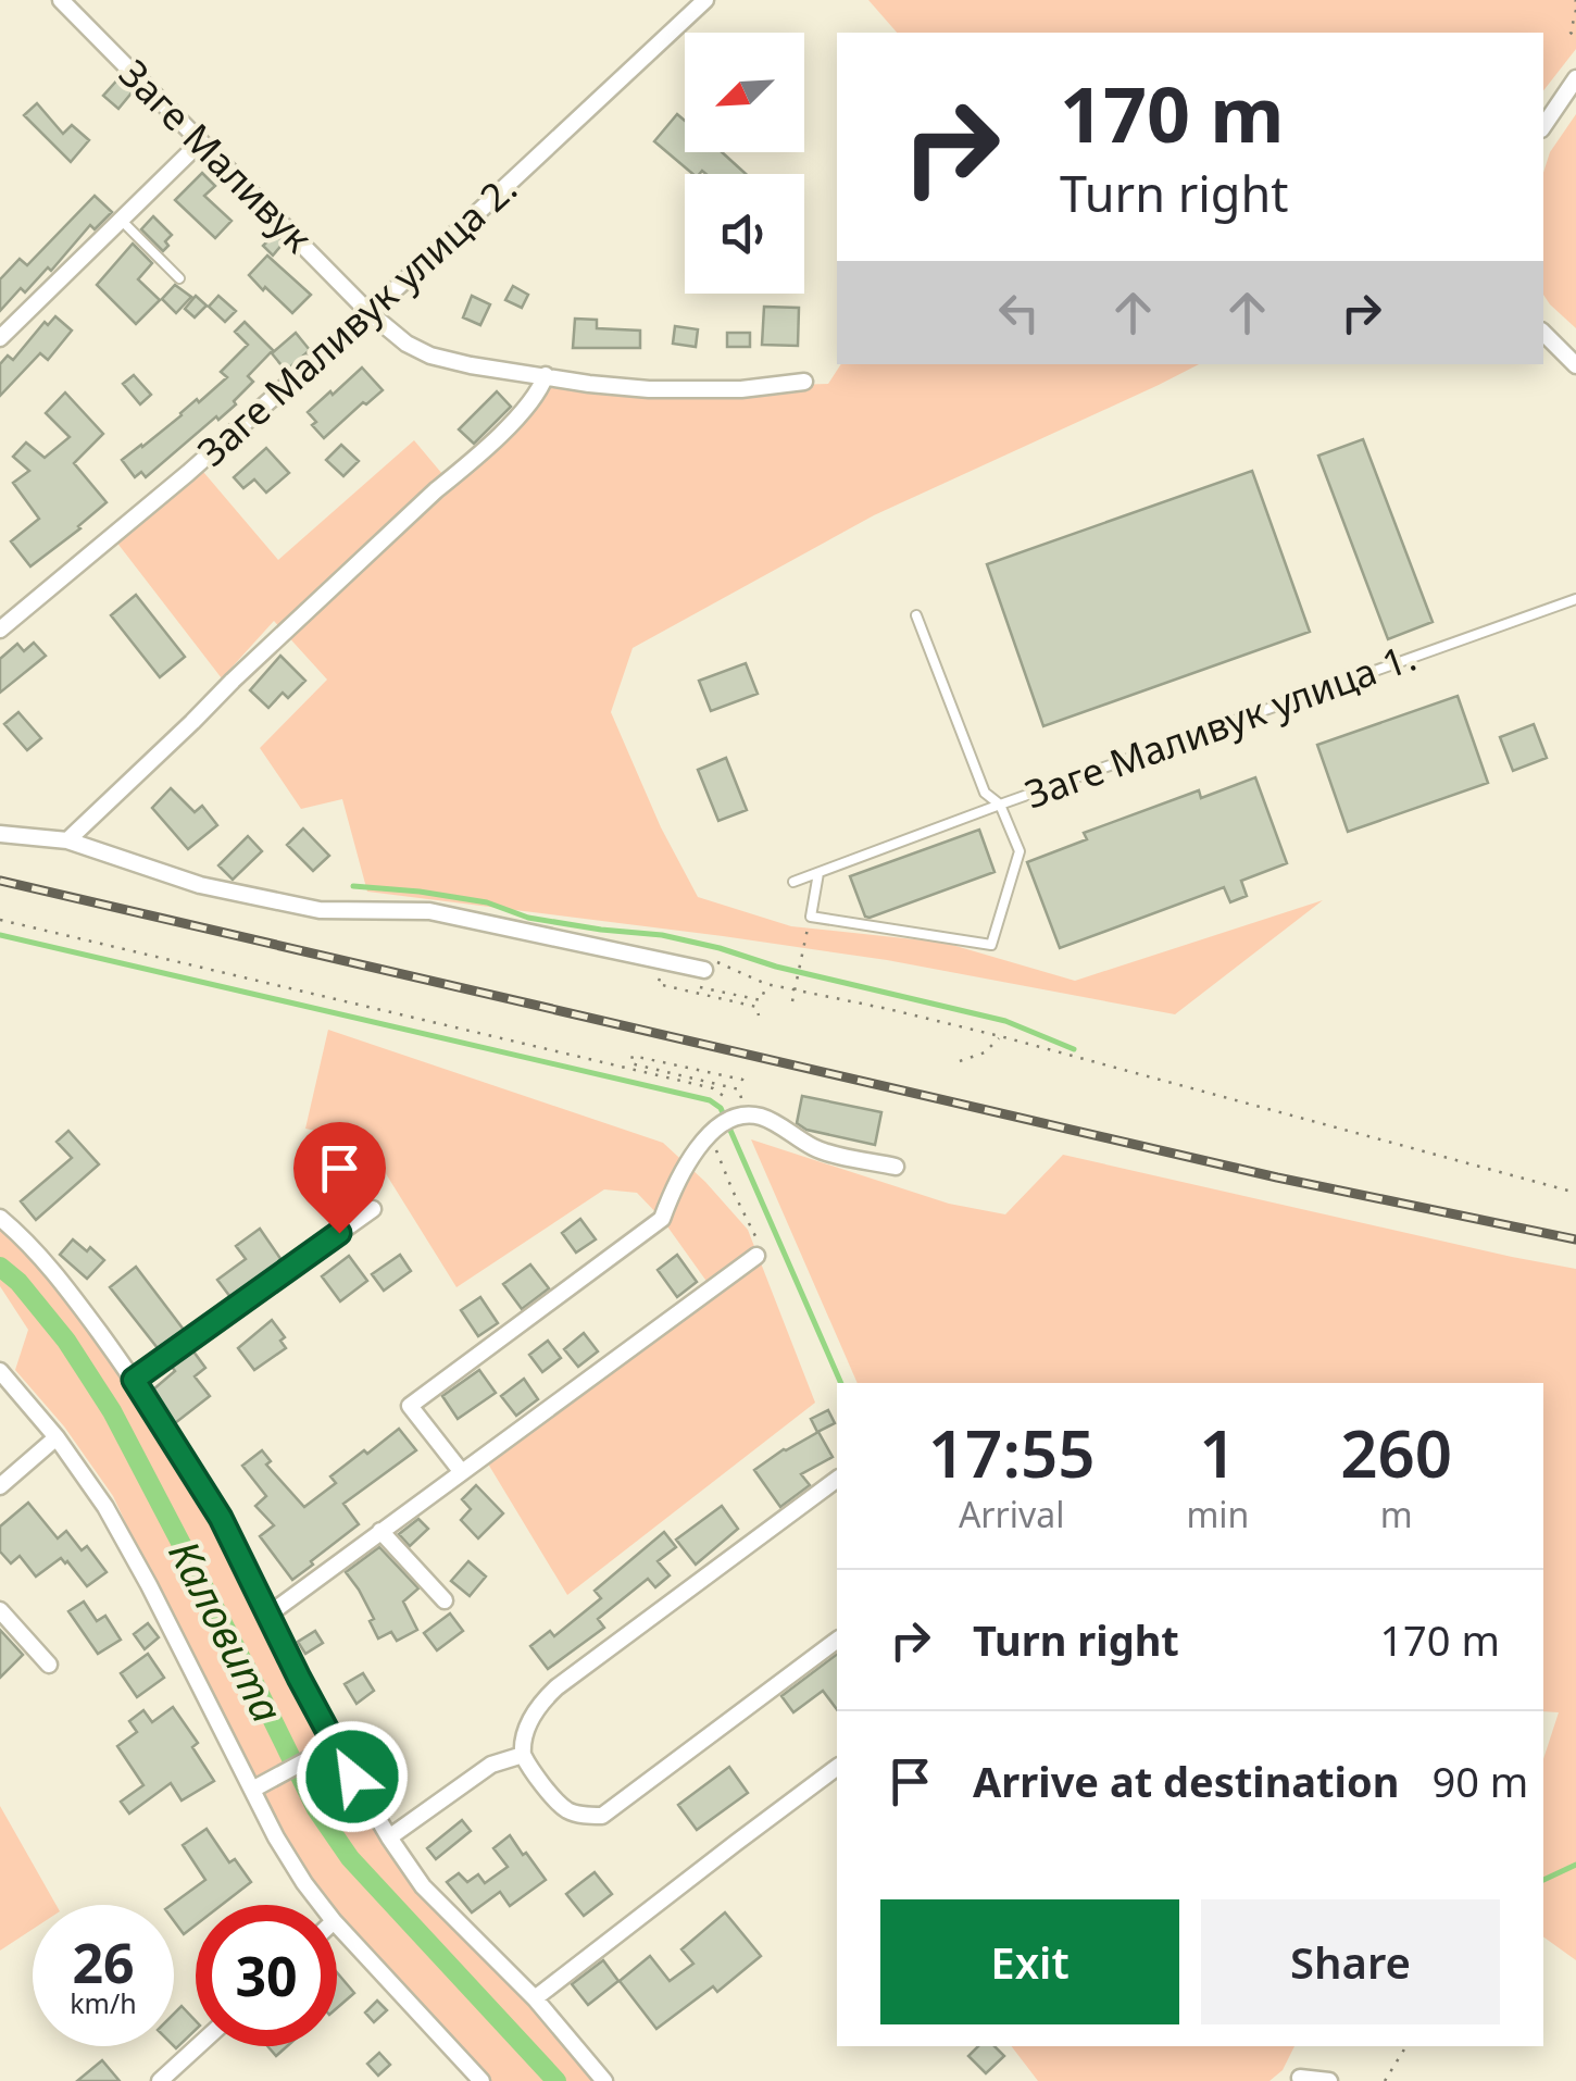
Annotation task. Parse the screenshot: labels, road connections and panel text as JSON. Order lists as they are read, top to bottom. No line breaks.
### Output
{"streets":{"street":["Заге Маливук","Заге Маливук улица 2."],"lane":["Заге Маливук улица 1."]},"crossings":[["Заге Маливук","Заге Маливук улица 2."]],"water":["Каловита"],"north":"bottom left","page":{"turn":["170 m","Turn right"],"eta":["17:55","Arrival","1","min","260","m"],"list":[{"name":"Turn right","value":"170 m"},{"name":"Arrive at destination","value":"90 m"}],"buttons":["Exit","Share"],"speed":"26 km/h","limit":"30"}}
